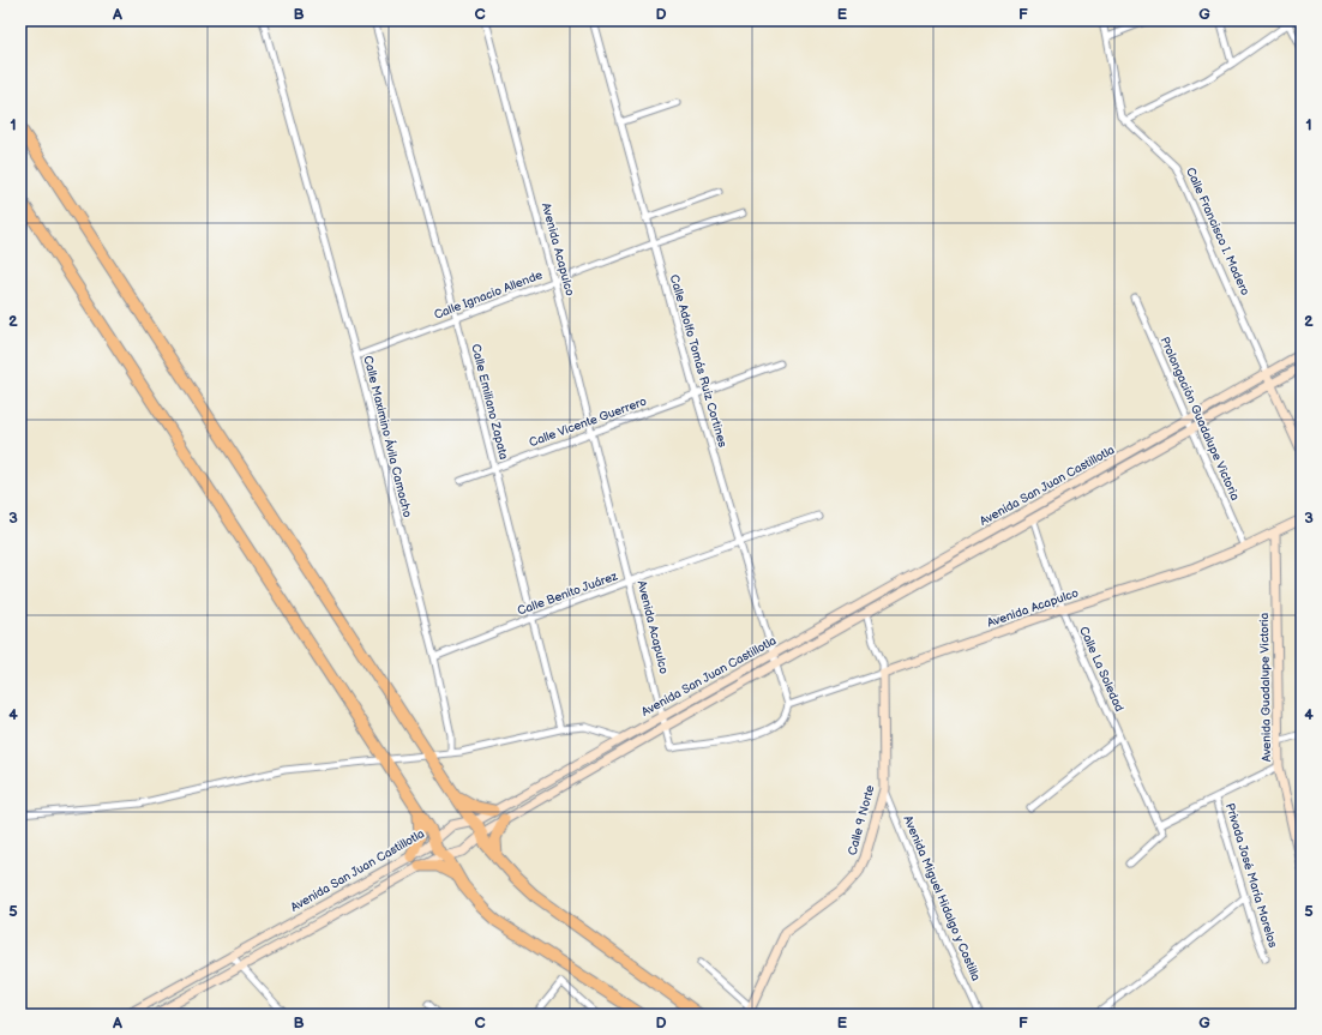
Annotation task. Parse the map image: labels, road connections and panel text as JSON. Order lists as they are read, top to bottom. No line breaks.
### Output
{"streets":{"main road":["Calle Francisco I. Madero","Avenida Acapulco","Avenida San Juan Castillotla","Avenida Guadalupe Victoria","Calle 9 Norte"],"street":["Calle Ignacio Allende","Calle Adolfo Tomás Ruiz Cortines","Calle Emiliano Zapata","Prolongación Guadalupe Victoria","Calle Vicente Guerrero","Calle Maximino Ávila Camacho","Calle Benito Juárez","Calle La Soledad","Privada José María Morelos","Avenida Miguel Hidalgo y Costilla"]},"crossings":[["Calle Francisco I. Madero","Avenida San Juan Castillotla"],["Avenida Acapulco","Calle Ignacio Allende"],["Avenida Acapulco","Calle Adolfo Tomás Ruiz Cortines"],["Avenida Acapulco","Prolongación Guadalupe Victoria"],["Avenida Acapulco","Calle Vicente Guerrero"],["Avenida Acapulco","Avenida San Juan Castillotla"],["Avenida Acapulco","Calle Benito Juárez"],["Avenida Acapulco","Calle La Soledad"],["Avenida Acapulco","Avenida Guadalupe Victoria"],["Avenida Acapulco","Calle 9 Norte"],["Calle Ignacio Allende","Calle Adolfo Tomás Ruiz Cortines"],["Calle Ignacio Allende","Calle Emiliano Zapata"],["Calle Ignacio Allende","Calle Maximino Ávila Camacho"],["Calle Adolfo Tomás Ruiz Cortines","Calle Vicente Guerrero"],["Calle Adolfo Tomás Ruiz Cortines","Avenida San Juan Castillotla"],["Calle Adolfo Tomás Ruiz Cortines","Calle Benito Juárez"],["Calle Emiliano Zapata","Calle Vicente Guerrero"],["Calle Emiliano Zapata","Calle Benito Juárez"],["Prolongación Guadalupe Victoria","Avenida San Juan Castillotla"],["Calle Maximino Ávila Camacho","Calle Benito Juárez"],["Avenida San Juan Castillotla","Calle La Soledad"],["Calle 9 Norte","Avenida Miguel Hidalgo y Costilla"]],"grid":{"columns":["A","B","C","D","E","F","G"],"rows":["1","2","3","4","5"]}}
